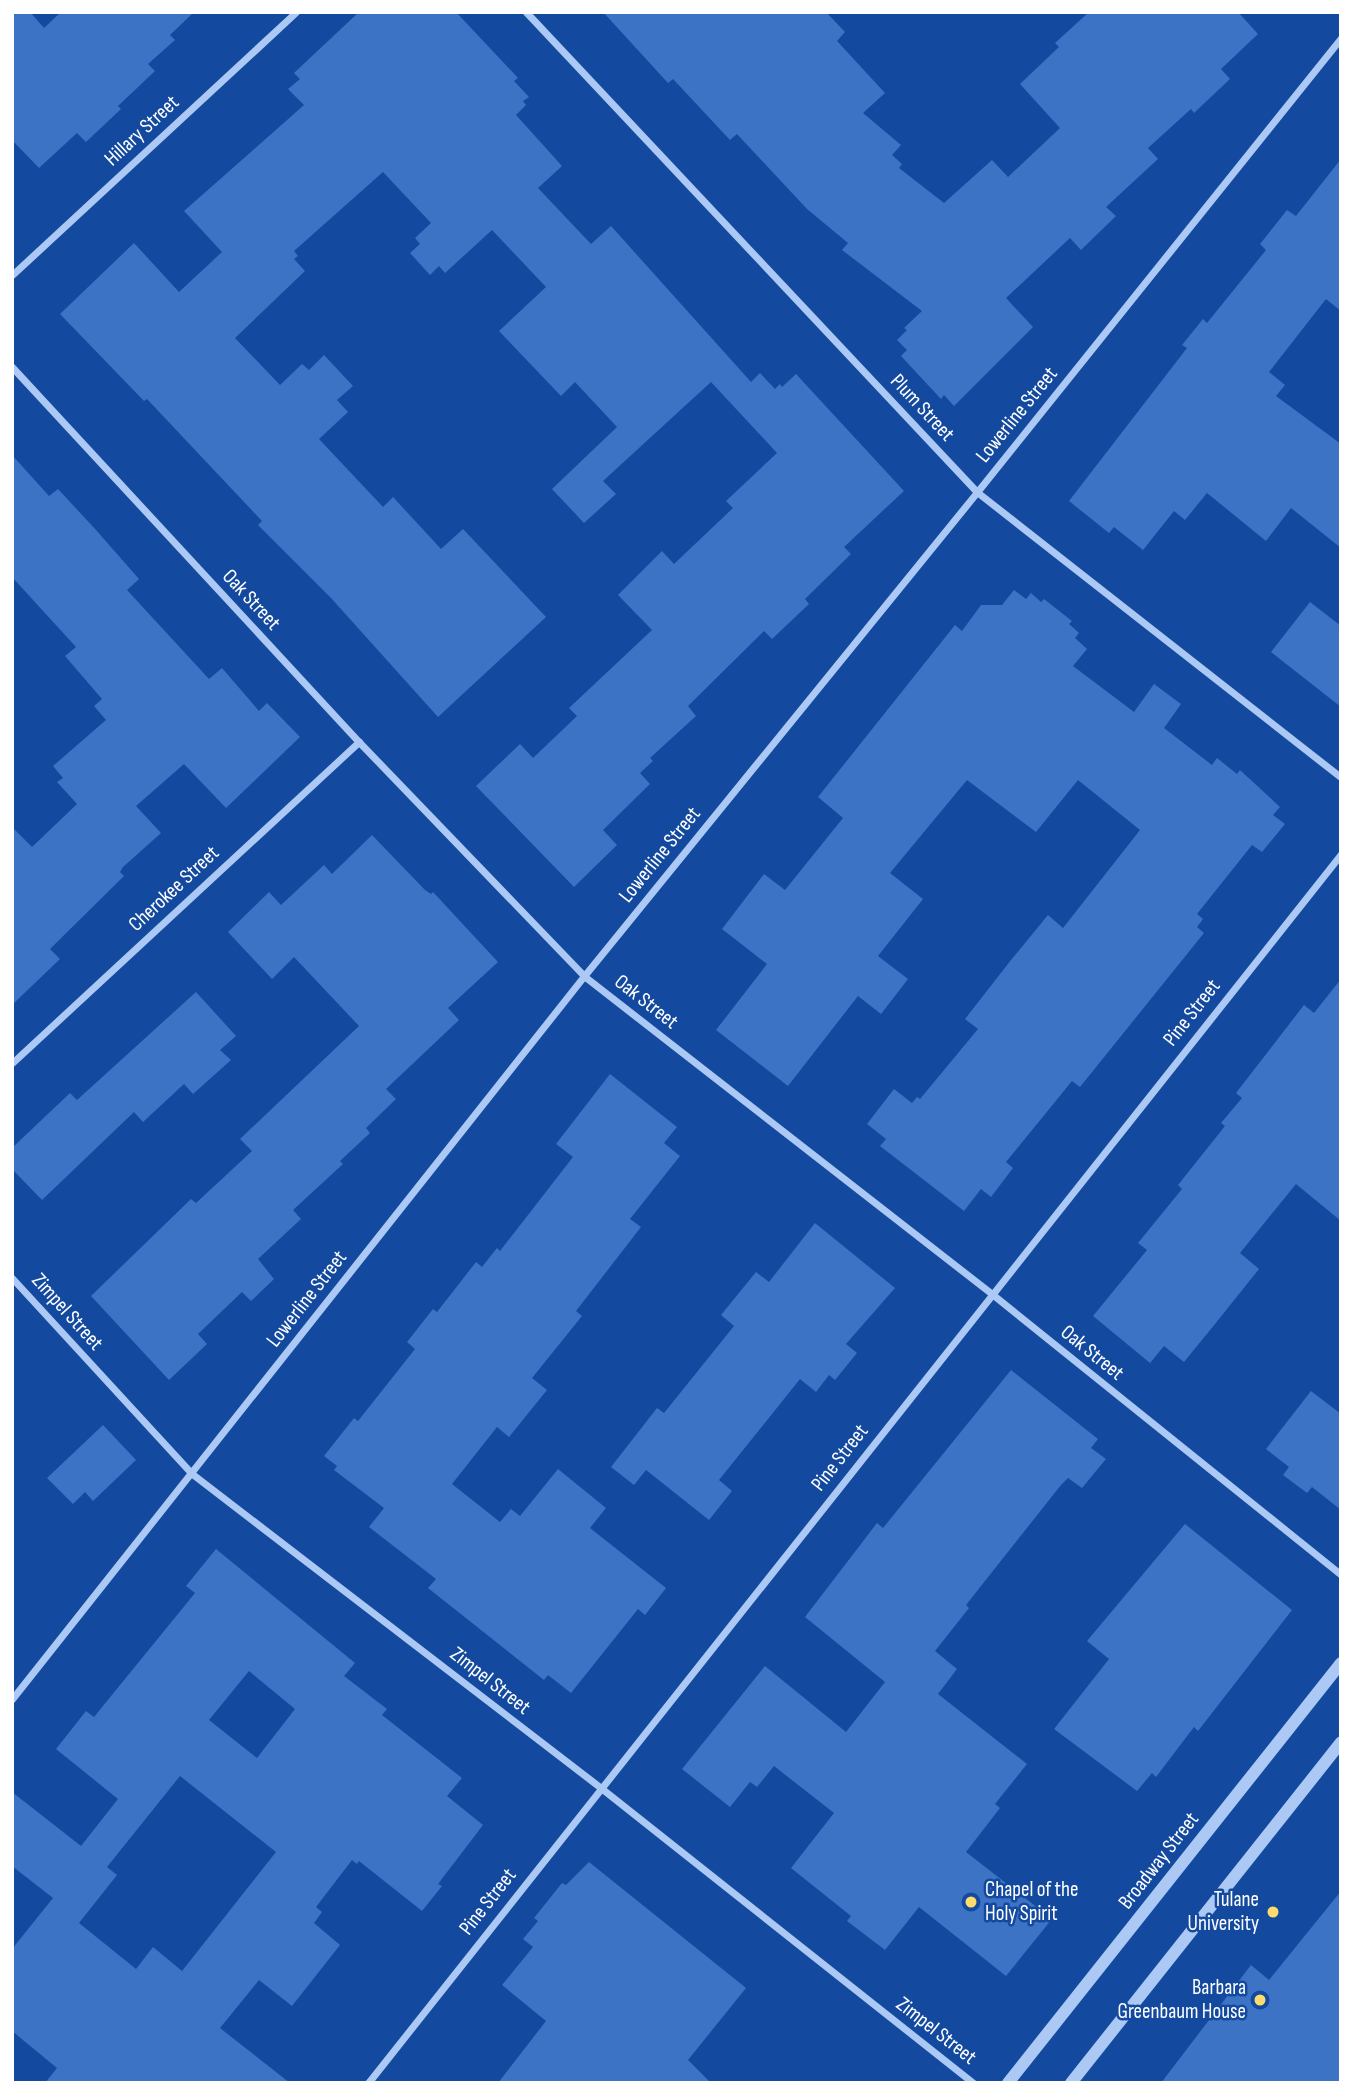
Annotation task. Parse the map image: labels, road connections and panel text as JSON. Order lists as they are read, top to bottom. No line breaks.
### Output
{"streets":{"street":["Hillary Street","Plum Street","Lowerline Street","Oak Street","Cherokee Street","Pine Street","Zimpel Street","Broadway Street"]},"crossings":[["Plum Street","Lowerline Street"],["Lowerline Street","Oak Street"],["Lowerline Street","Zimpel Street"],["Oak Street","Cherokee Street"],["Oak Street","Pine Street"],["Pine Street","Zimpel Street"]],"places":["Chapel of the Holy Spirit","Tulane University","Barbara Greenbaum House"]}
